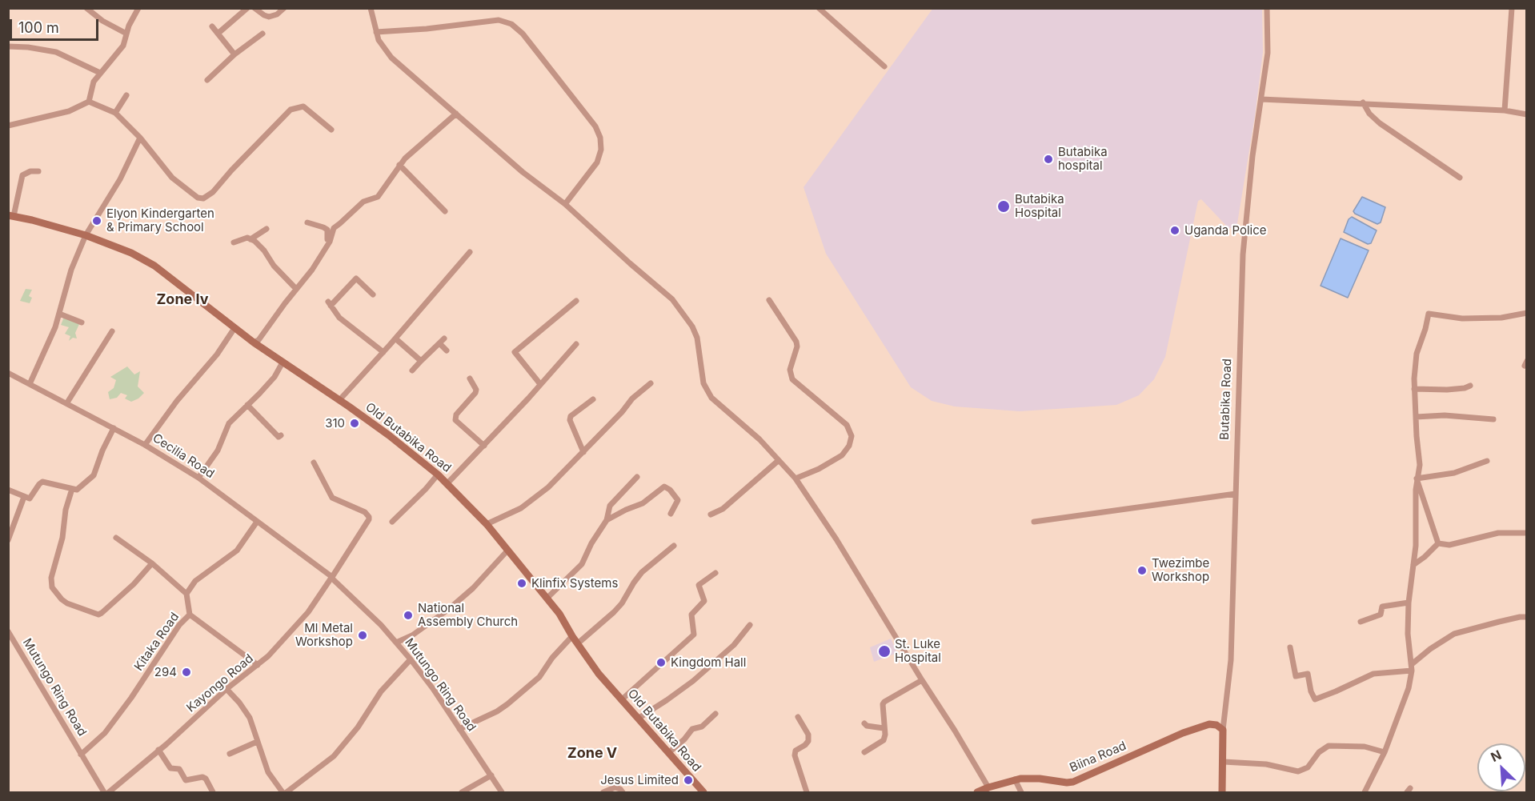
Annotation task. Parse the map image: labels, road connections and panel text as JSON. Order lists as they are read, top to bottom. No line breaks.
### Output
{"streets":{"main road":["Butabika Road","Old Butabika Road","Biina Road"],"street":["Cecilia Road","Kitaka Road","Kayongo Road","Mutungo Ring Road"]},"crossings":[["Butabika Road","Biina Road"],["Cecilia Road","Kayongo Road"],["Cecilia Road","Mutungo Ring Road"],["Kitaka Road","Mutungo Ring Road"],["Kayongo Road","Mutungo Ring Road"]],"districts":["Zone Iv","Zone V"],"places":["Butabika hospital","Butabika Hospital","Elyon Kindergarten & Primary School","Uganda Police","310","Twezimbe Workshop","Klinfix Systems","National Assembly Church","Ml Metal Workshop","St. Luke Hospital","Kingdom Hall","294","Jesus Limited"],"scale_bar":"100 m","north":"top left"}
